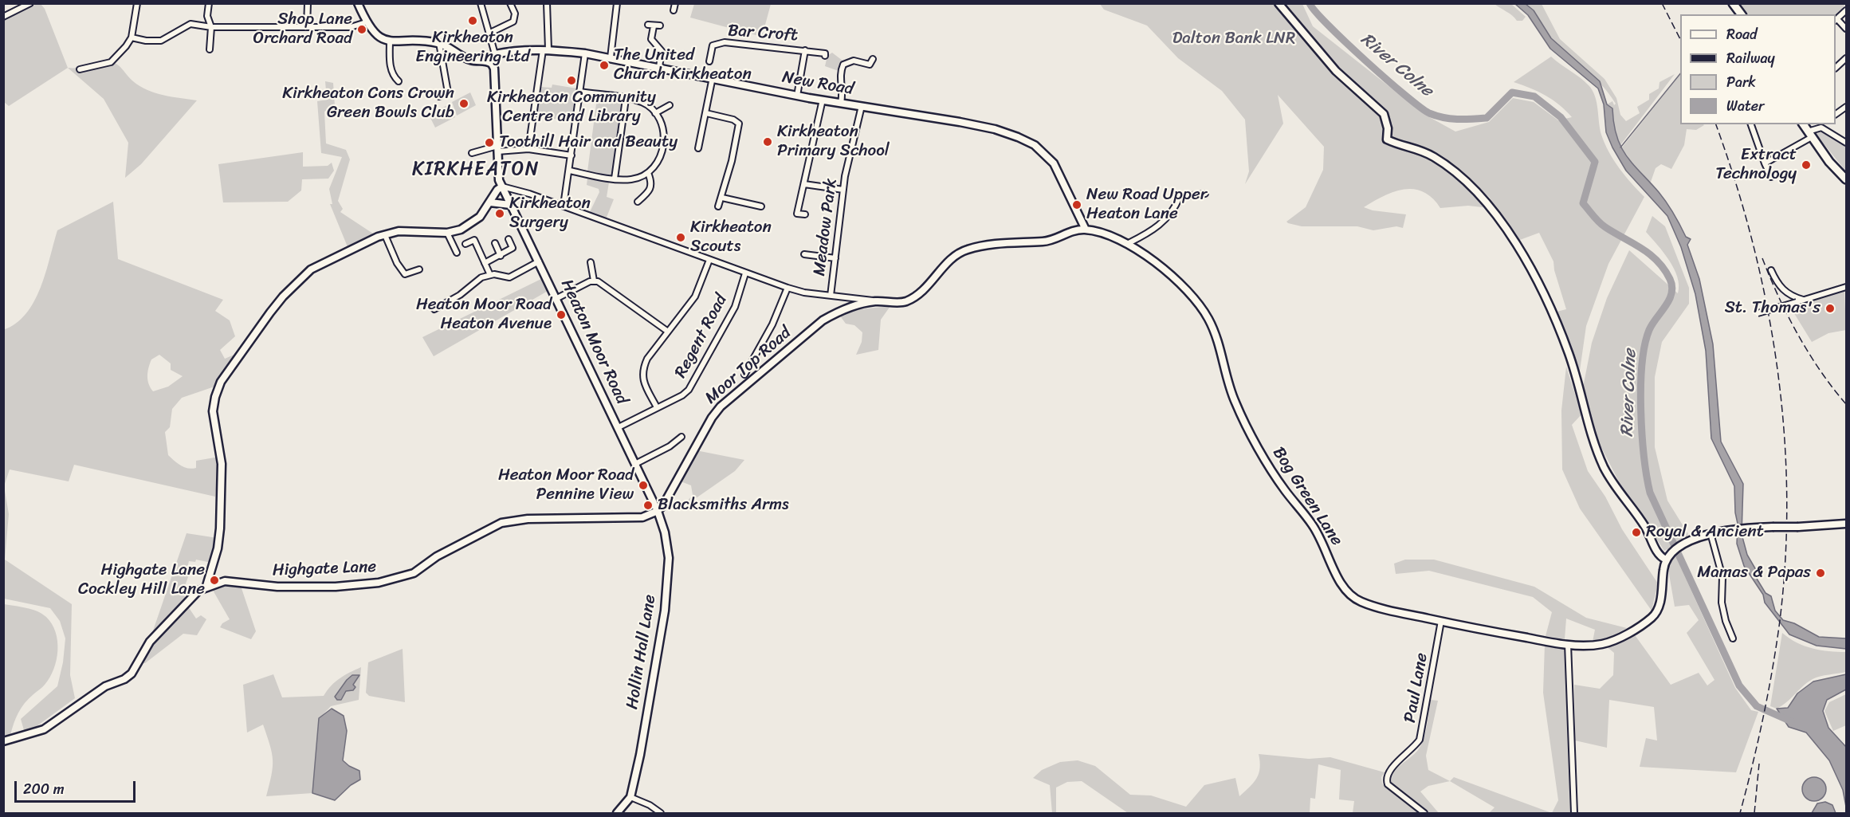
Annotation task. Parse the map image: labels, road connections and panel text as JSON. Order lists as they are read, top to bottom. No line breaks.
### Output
{"streets":{"street":["Bar Croft","New Road","Meadow Park","Regent Road","Heaton Moor Road","Moor Top Road","Bog Green Lane","Highgate Lane","Hollin Hall Lane","Paul Lane"]},"crossings":[["New Road","Meadow Park"],["New Road","Moor Top Road"],["New Road","Bog Green Lane"],["Regent Road","Heaton Moor Road"],["Heaton Moor Road","Moor Top Road"],["Heaton Moor Road","Highgate Lane"],["Heaton Moor Road","Hollin Hall Lane"],["Moor Top Road","Bog Green Lane"],["Moor Top Road","Highgate Lane"],["Moor Top Road","Hollin Hall Lane"],["Bog Green Lane","Paul Lane"],["Highgate Lane","Hollin Hall Lane"]],"districts":["KIRKHEATON"],"water":["River Colne"],"parks":["Dalton Bank LNR"],"places":["Kirkheaton Engineering Ltd","Shop Lane Orchard Road","The United Church Kirkheaton","Kirkheaton Community Centre and Library","Kirkheaton Cons Crown Green Bowls Club","Kirkheaton Primary School","Toothill Hair and Beauty","Extract Technology","New Road Upper Heaton Lane","Kirkheaton Surgery","Kirkheaton Scouts","St. Thomas's","Heaton Moor Road Heaton Avenue","Heaton Moor Road Pennine View","Blacksmiths Arms","Royal & Ancient","Mamas & Papas","Highgate Lane Cockley Hill Lane"],"legend":["Road","Railway","Park","Water"],"scale_bar":"200 m"}
